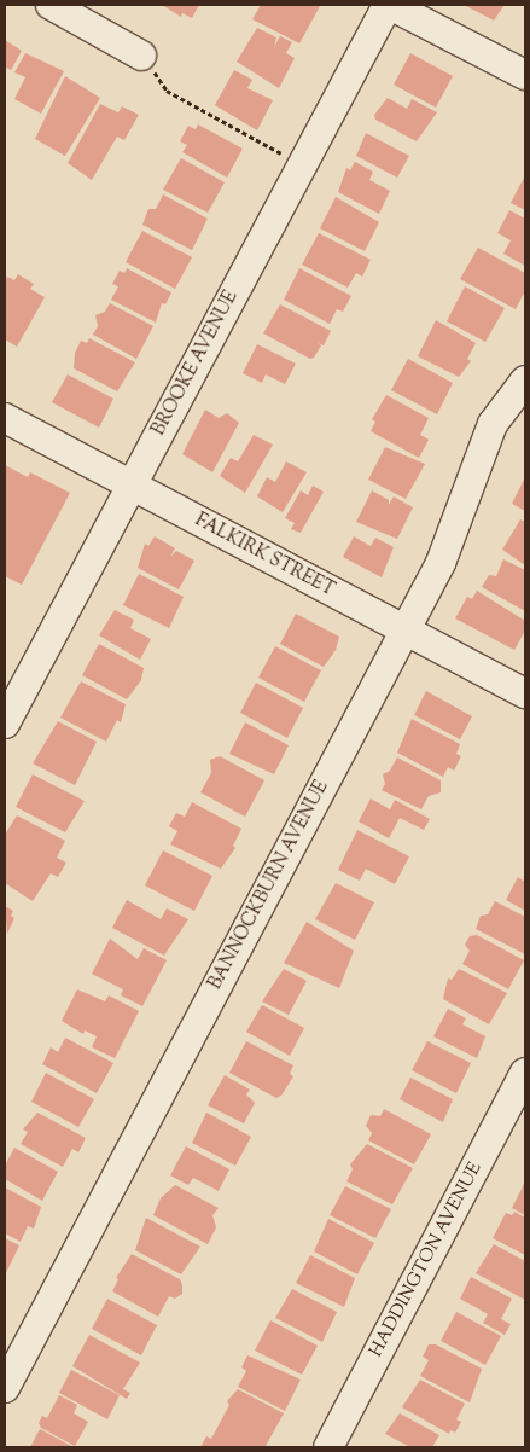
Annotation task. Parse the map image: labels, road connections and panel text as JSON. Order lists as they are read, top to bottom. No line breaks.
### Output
{"streets":{"street":["BROOKE AVENUE","FALKIRK STREET","BANNOCKBURN AVENUE","HADDINGTON AVENUE"]},"crossings":[["BROOKE AVENUE","FALKIRK STREET"],["FALKIRK STREET","BANNOCKBURN AVENUE"]]}
